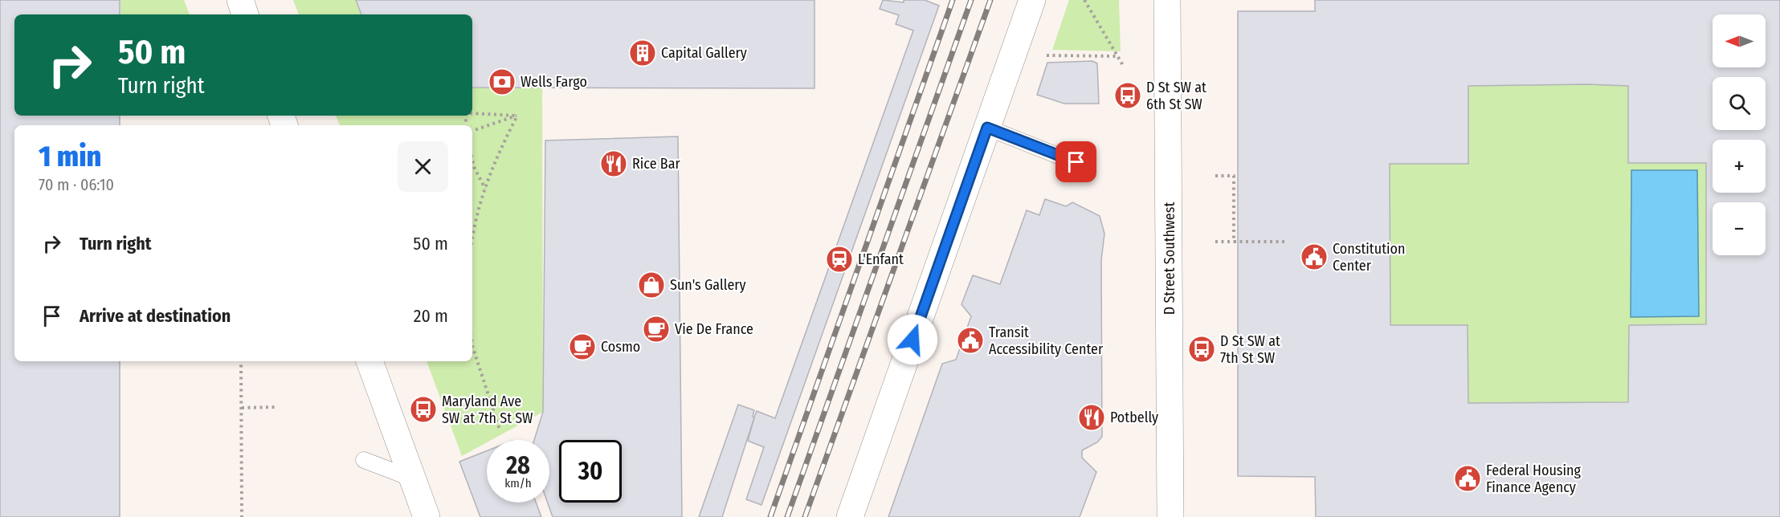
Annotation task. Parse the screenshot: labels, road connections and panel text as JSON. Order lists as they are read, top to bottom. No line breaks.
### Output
{"streets":{"street":["D Street Southwest"]},"places":{"building":["Capital Gallery"],"bank":["Wells Fargo"],"bus stop":["D St SW at 6th St SW","D St SW at 7th St SW","Maryland Ave SW at 7th St SW"],"restaurant":["Rice Bar","Potbelly"],"public building":["Constitution Center","Transit Accessibility Center","Federal Housing Finance Agency"],"station":["L'Enfant"],"shop":["Sun's Gallery"],"cafe":["Vie De France","Cosmo"]},"north":"left","page":{"map_buttons":["+","−"],"turn":["50 m","Turn right"],"heading":["1 min","70 m · 06:10"],"list":[{"name":"Turn right","value":"50 m"},{"name":"Arrive at destination","value":"20 m"}],"speed":"28 km/h","limit":"30"}}
